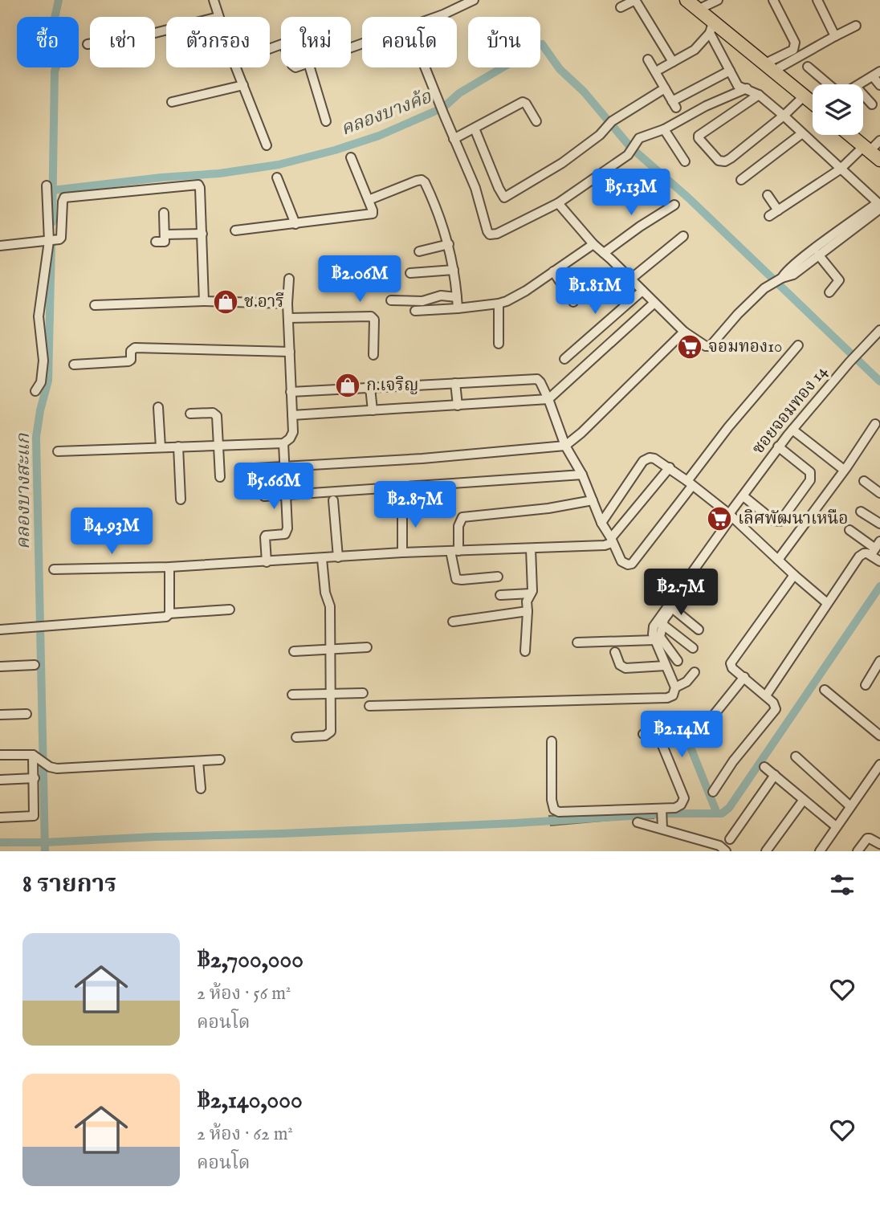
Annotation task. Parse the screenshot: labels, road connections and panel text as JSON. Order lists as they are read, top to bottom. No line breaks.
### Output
{"streets":{"street":["ซอยจอมทอง 14"]},"water":["คลองบางค้อ","คลองบางสะแก"],"places":{"shop":["ช.อารี","ก.เจริญ"],"supermarket":["จอมทอง10","เลิศพัฒนาเหนือ"]},"page":{"chip":["ซื้อ","เช่า","ตัวกรอง","ใหม่","คอนโด","บ้าน"],"price":["฿5.13M","฿2.06M","฿1.81M","฿5.66M","฿2.87M","฿4.93M","฿2.7M","฿2.14M"],"heading":"8 รายการ","list":[{"name":"฿2,700,000","note":"2 ห้อง · 56 m² · คอนโด"},{"name":"฿2,140,000","note":"2 ห้อง · 62 m² · คอนโด"}]}}
